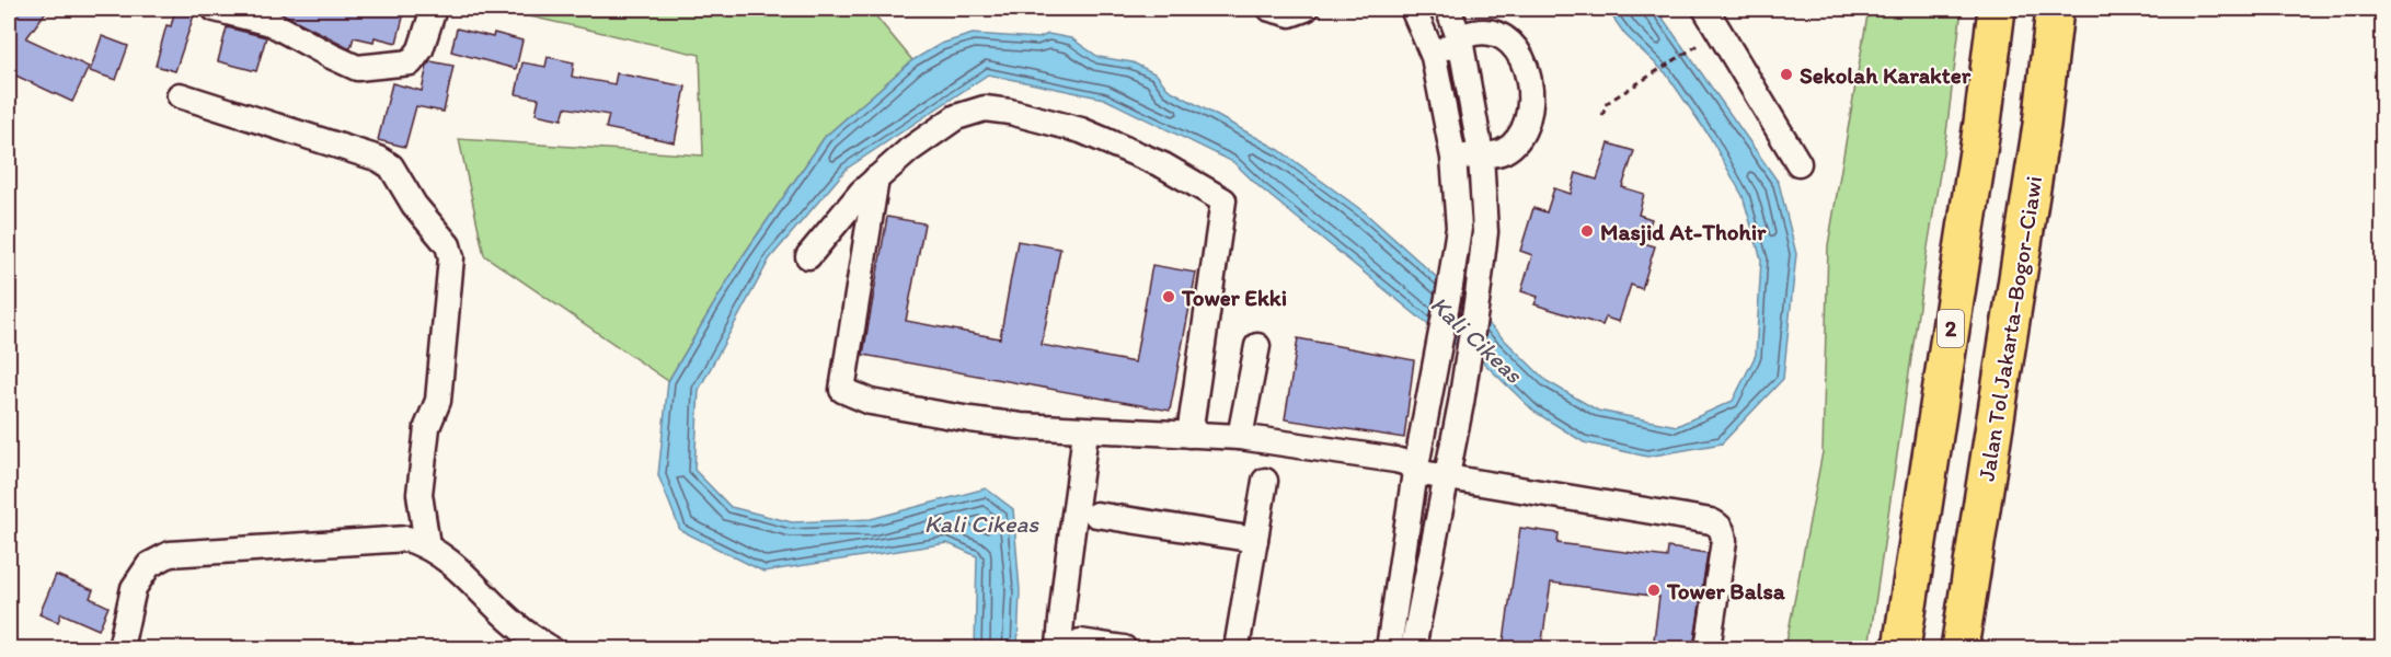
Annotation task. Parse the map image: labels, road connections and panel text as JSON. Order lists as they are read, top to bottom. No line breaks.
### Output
{"streets":{"highway":["2","Jalan Tol Jakarta–Bogor–Ciawi"]},"water":["Kali Cikeas"],"places":["Sekolah Karakter","Masjid At-Thohir","Tower Ekki","Tower Balsa"]}
